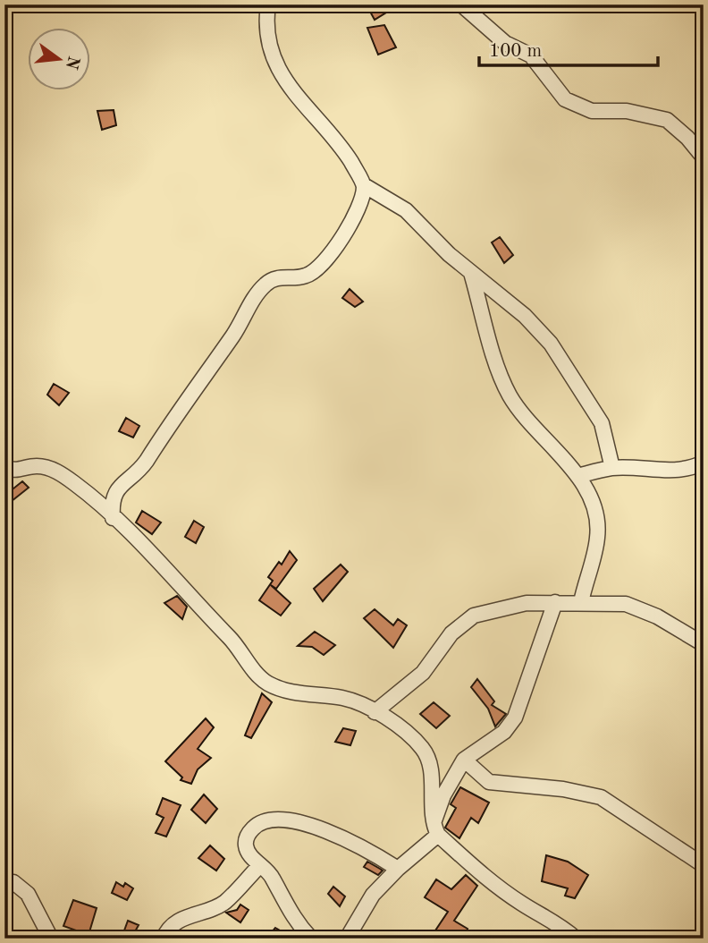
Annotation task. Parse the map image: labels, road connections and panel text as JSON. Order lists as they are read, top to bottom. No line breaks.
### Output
{"scale_bar":"100 m","north":"right"}
